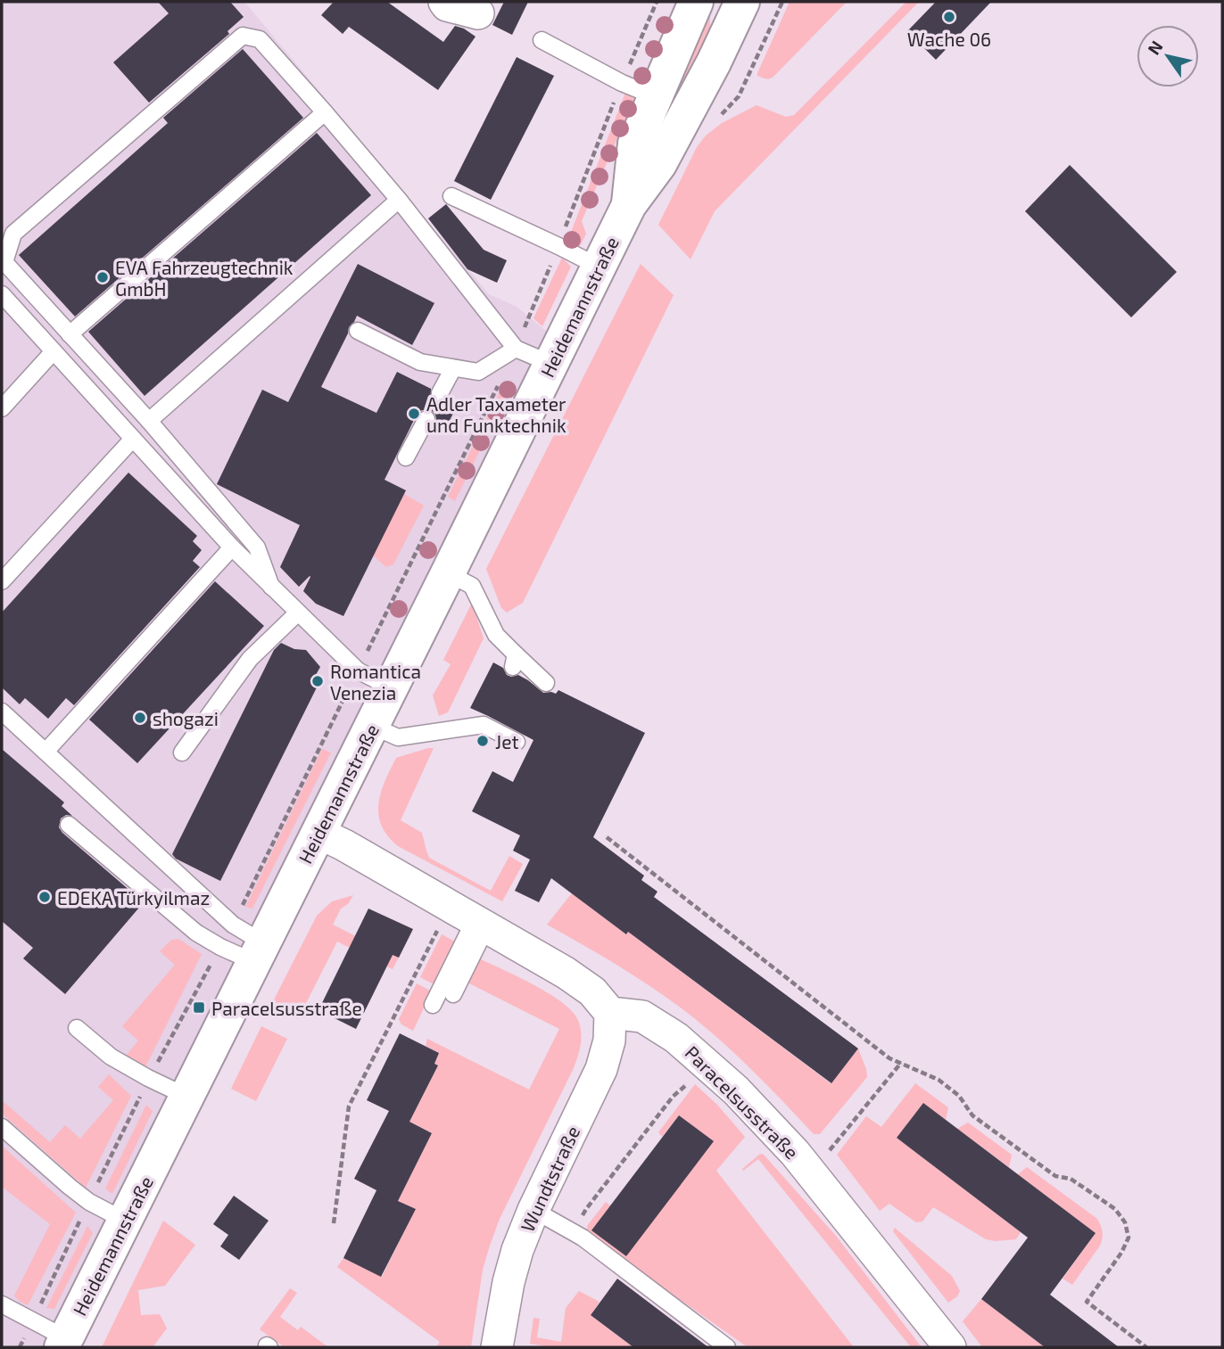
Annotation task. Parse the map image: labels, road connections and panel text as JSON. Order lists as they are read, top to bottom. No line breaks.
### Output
{"streets":{"main road":["Heidemannstraße"],"street":["Paracelsusstraße","Wundtstraße"]},"crossings":[["Paracelsusstraße","Wundtstraße"]],"places":{"other":["Wache 06","EVA Fahrzeugtechnik GmbH","Adler Taxameter und Funktechnik","Romantica Venezia","shogazi","Jet","EDEKA Türkyilmaz"],"transit":["Paracelsusstraße"]},"north":"top left"}
